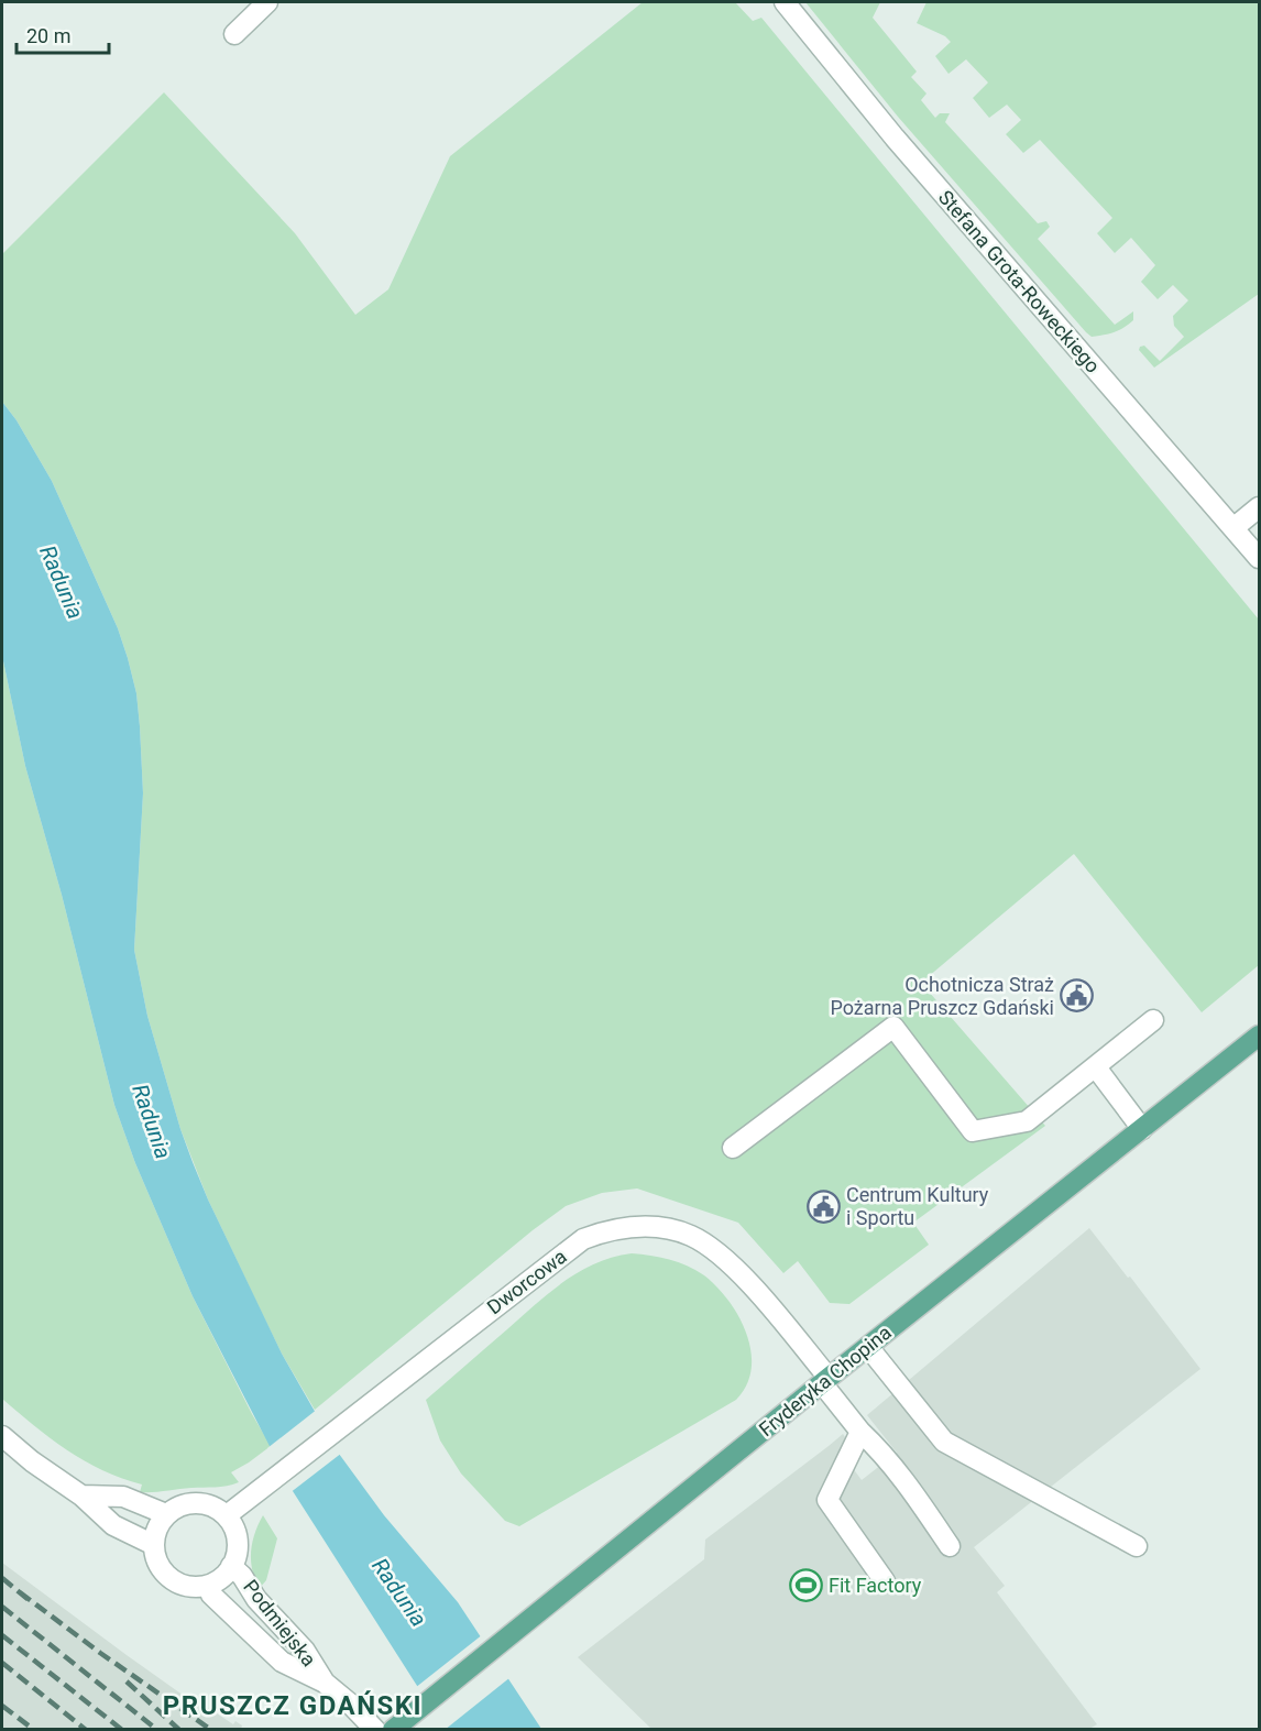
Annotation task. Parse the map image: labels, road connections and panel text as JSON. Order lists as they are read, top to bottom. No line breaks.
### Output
{"streets":{"main road":["Fryderyka Chopina"],"street":["Stefana Grota-Roweckiego","Dworcowa","Podmiejska"]},"crossings":[["Dworcowa","Fryderyka Chopina"],["Dworcowa","Podmiejska"]],"districts":["PRUSZCZ GDAŃSKI"],"water":["Radunia"],"places":{"public building":["Ochotnicza Straż Pożarna Pruszcz Gdański","Centrum Kultury i Sportu"],"sports":["Fit Factory"]},"scale_bar":"20 m"}
